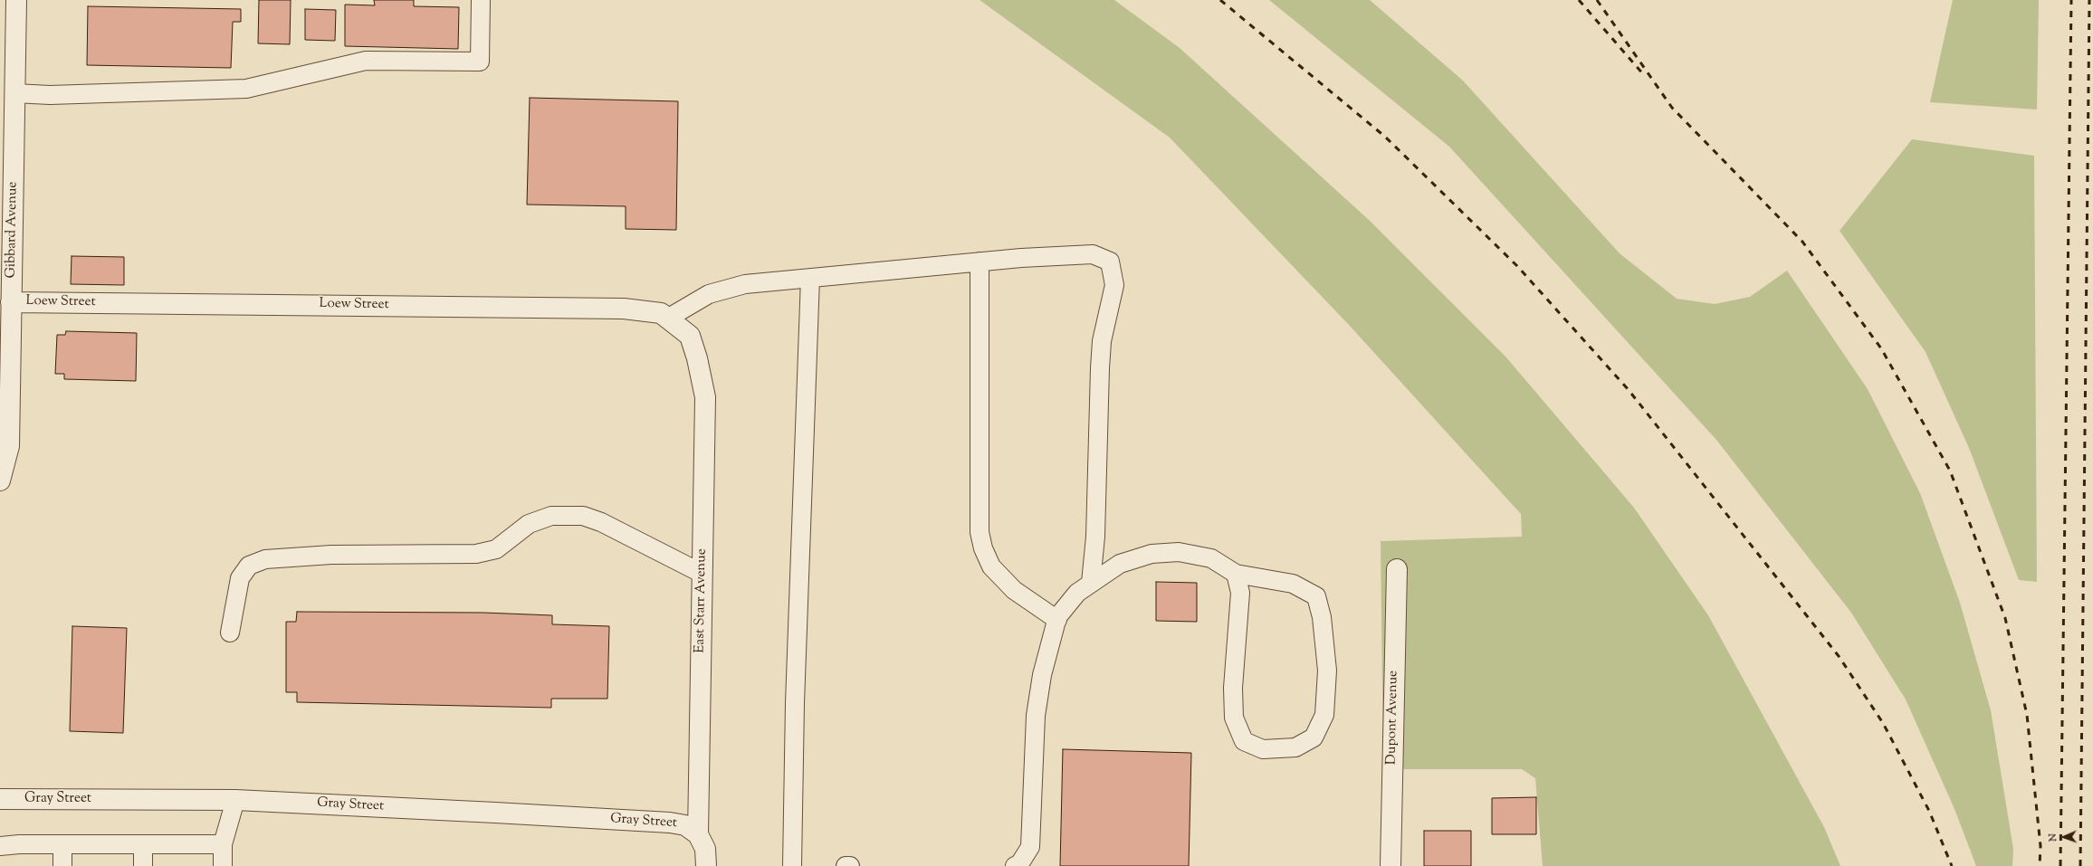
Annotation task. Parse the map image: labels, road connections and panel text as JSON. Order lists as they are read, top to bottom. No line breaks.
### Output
{"streets":{"street":["Gibbard Avenue","Loew Street","East Starr Avenue","Dupont Avenue","Gray Street"]},"crossings":[["Gibbard Avenue","Loew Street"],["Loew Street","East Starr Avenue"],["East Starr Avenue","Gray Street"]],"north":"left"}
